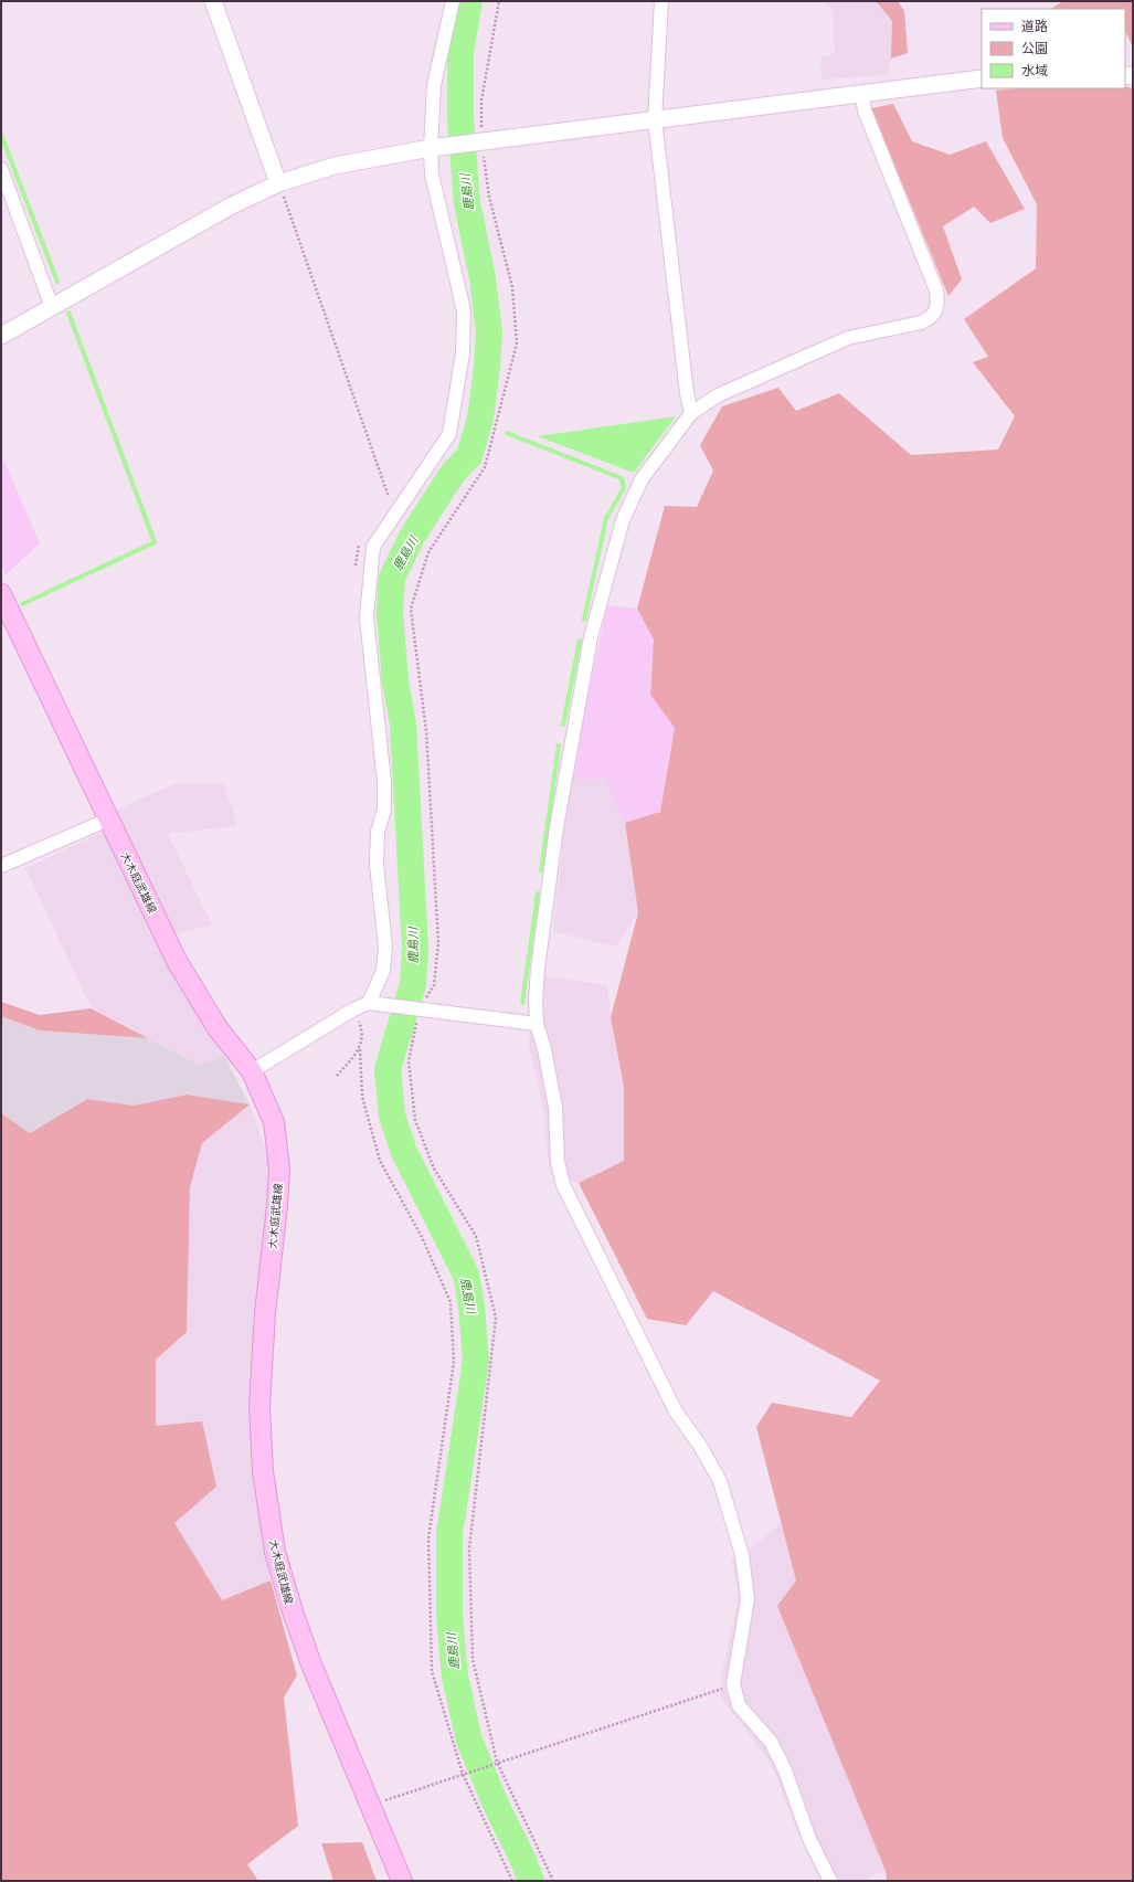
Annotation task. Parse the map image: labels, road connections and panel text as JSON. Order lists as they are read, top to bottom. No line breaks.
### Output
{"streets":{"main road":["大木庭武雄線"]},"water":["鹿島川"],"legend":["道路","公園","水域"]}
